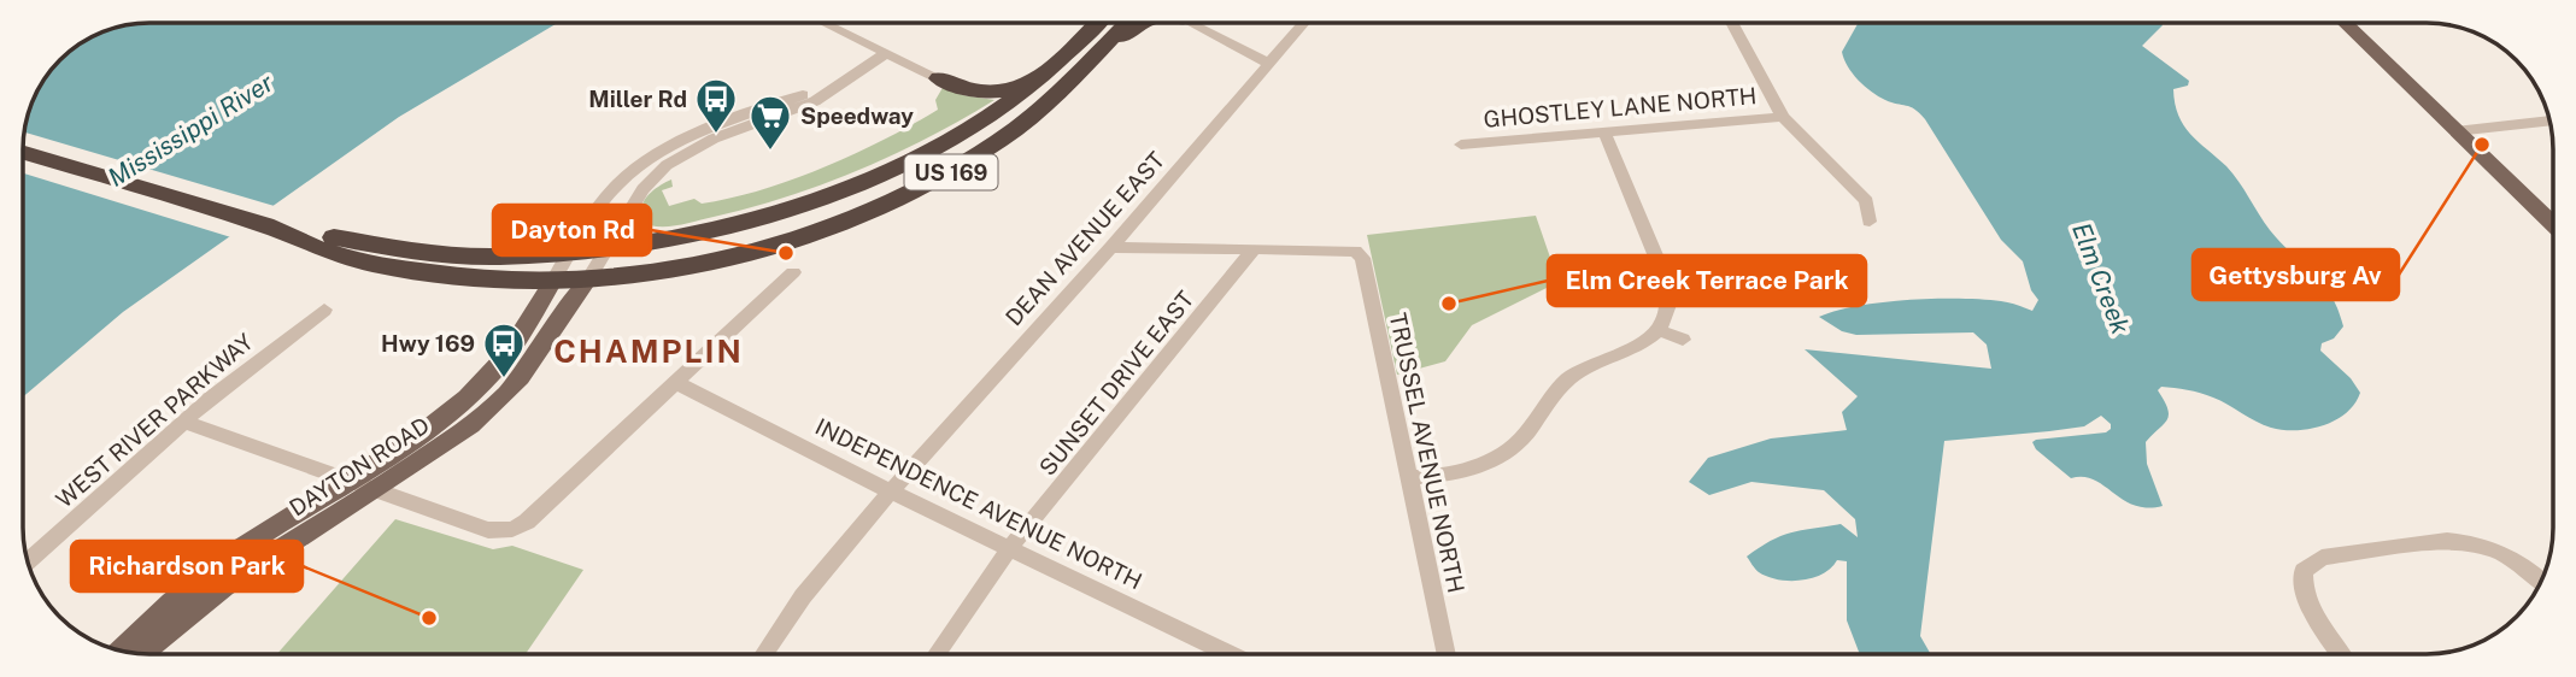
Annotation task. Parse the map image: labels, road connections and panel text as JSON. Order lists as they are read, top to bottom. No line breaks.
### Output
{"streets":{"highway":["US 169"],"main road":["DAYTON ROAD"],"street":["GHOSTLEY LANE NORTH","DEAN AVENUE EAST","SUNSET DRIVE EAST","WEST RIVER PARKWAY","TRUSSEL AVENUE NORTH","INDEPENDENCE AVENUE NORTH"]},"crossings":[["US 169","DAYTON ROAD"],["DEAN AVENUE EAST","INDEPENDENCE AVENUE NORTH"],["SUNSET DRIVE EAST","TRUSSEL AVENUE NORTH"],["SUNSET DRIVE EAST","INDEPENDENCE AVENUE NORTH"]],"districts":["CHAMPLIN"],"water":["Mississippi River","Elm Creek"],"places":{"bus stop":["Miller Rd","Hwy 169"],"other":["Gettysburg Av","Dayton Rd","Elm Creek Terrace Park","Richardson Park"],"supermarket":["Speedway"]}}
